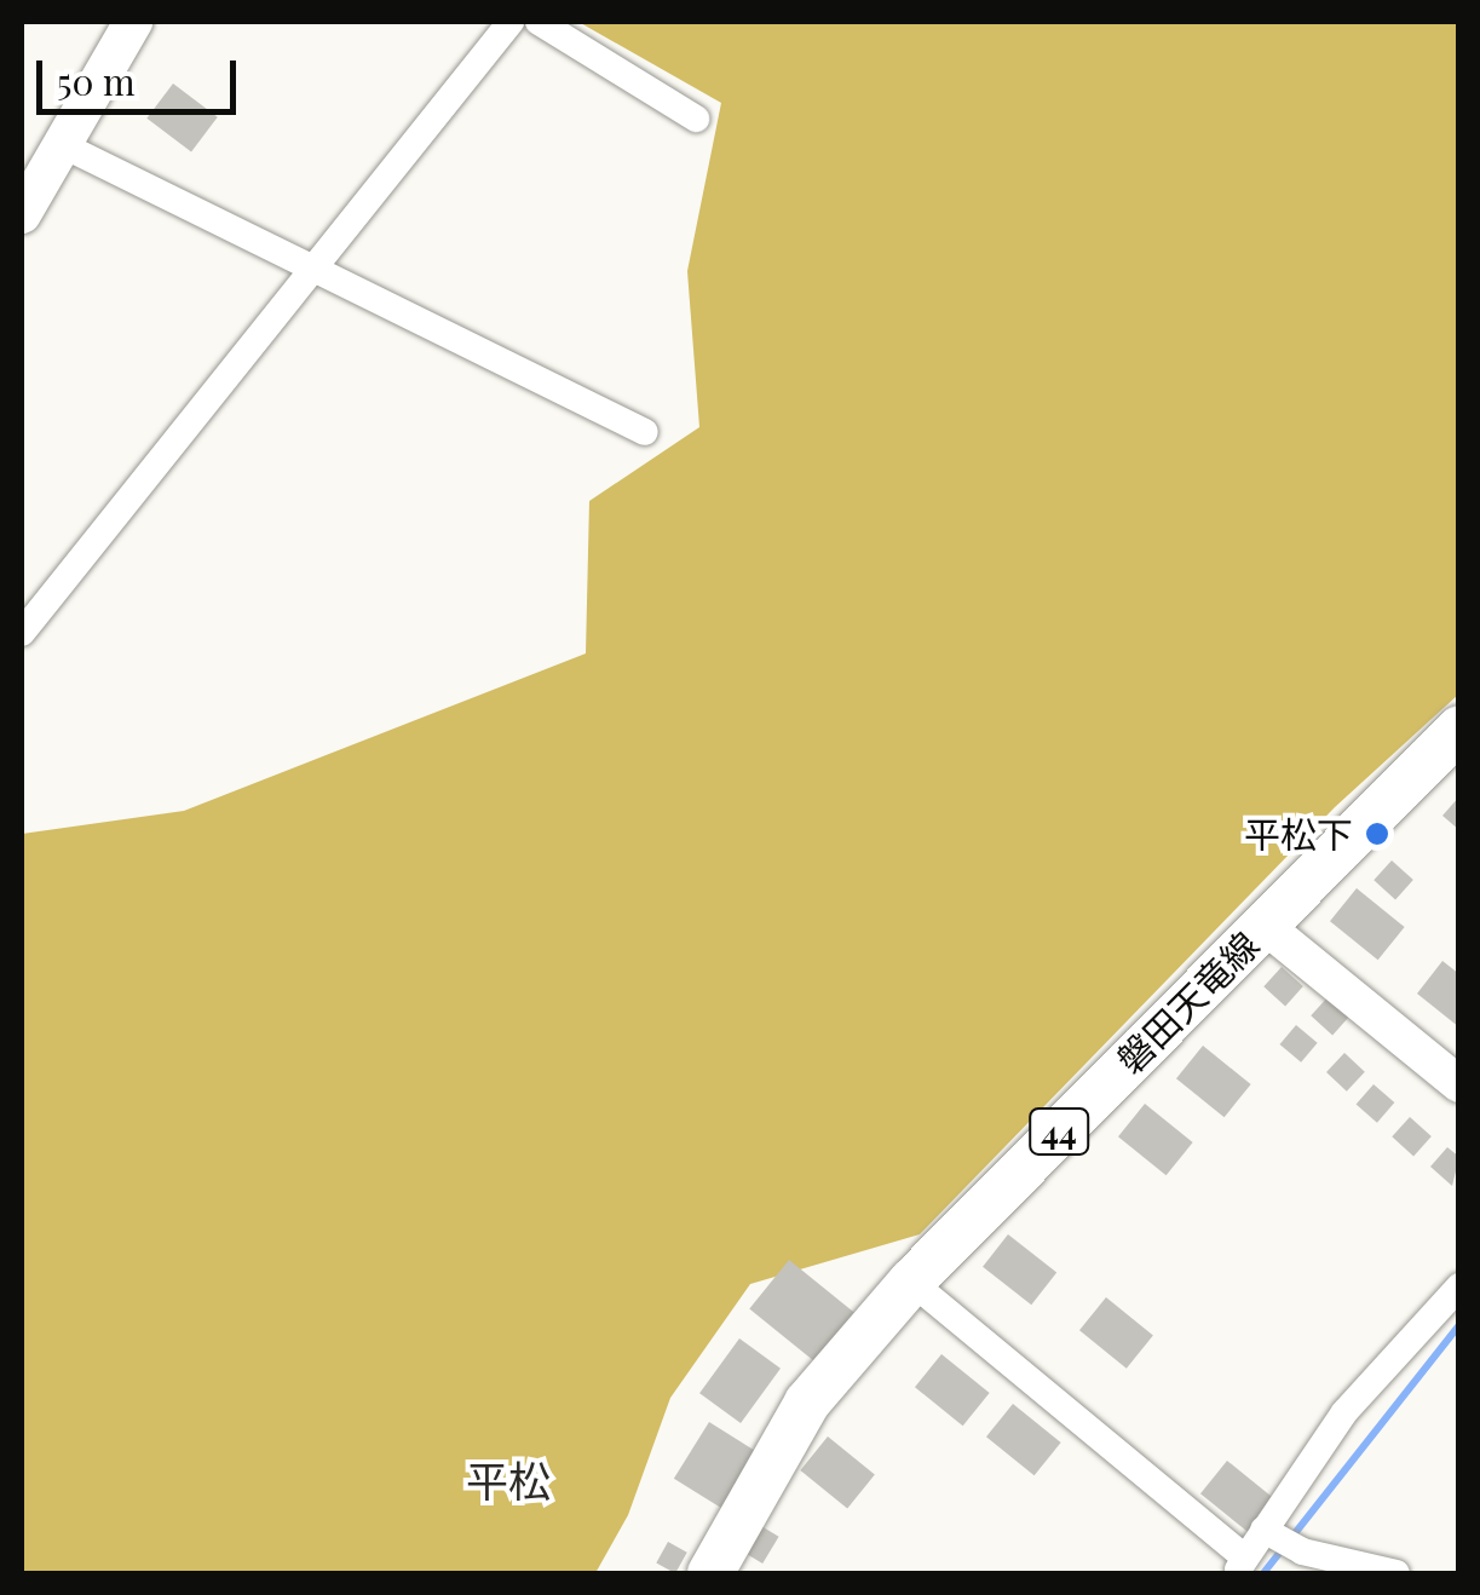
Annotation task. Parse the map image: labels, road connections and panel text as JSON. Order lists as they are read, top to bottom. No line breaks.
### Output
{"streets":{"main road":["磐田天竜線","44"]},"districts":["平松"],"places":["平松下"],"scale_bar":"50 m"}
